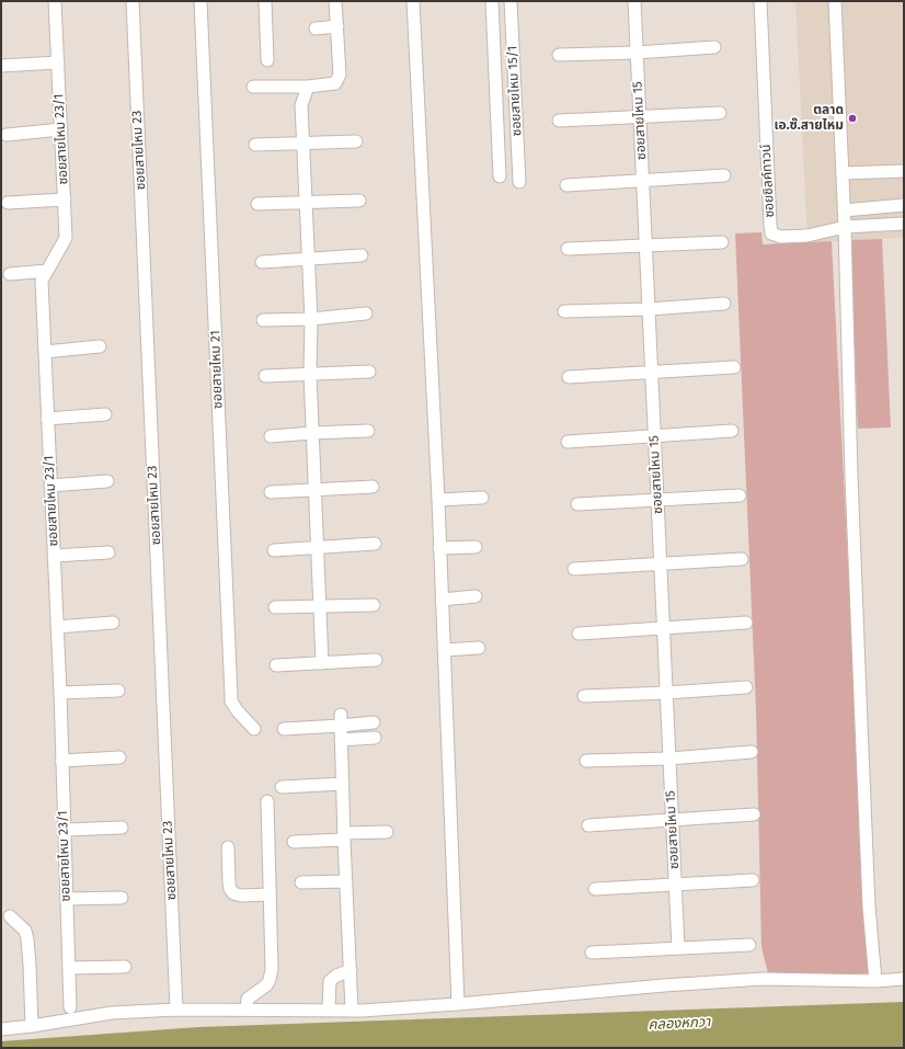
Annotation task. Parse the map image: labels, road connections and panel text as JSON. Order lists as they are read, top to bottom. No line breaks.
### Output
{"streets":{"street":["ซอยสายไหม 15/1","ซอยสายไหม 15","ซอยสายไหม 23/1","ซอยสายไหม 23","ซอยซิลค์ทาวน์","ซอยสายไหม 21"]},"water":["คลองหกวา"],"places":["ตลาด เอ.ซ๊.สายไหม"]}
